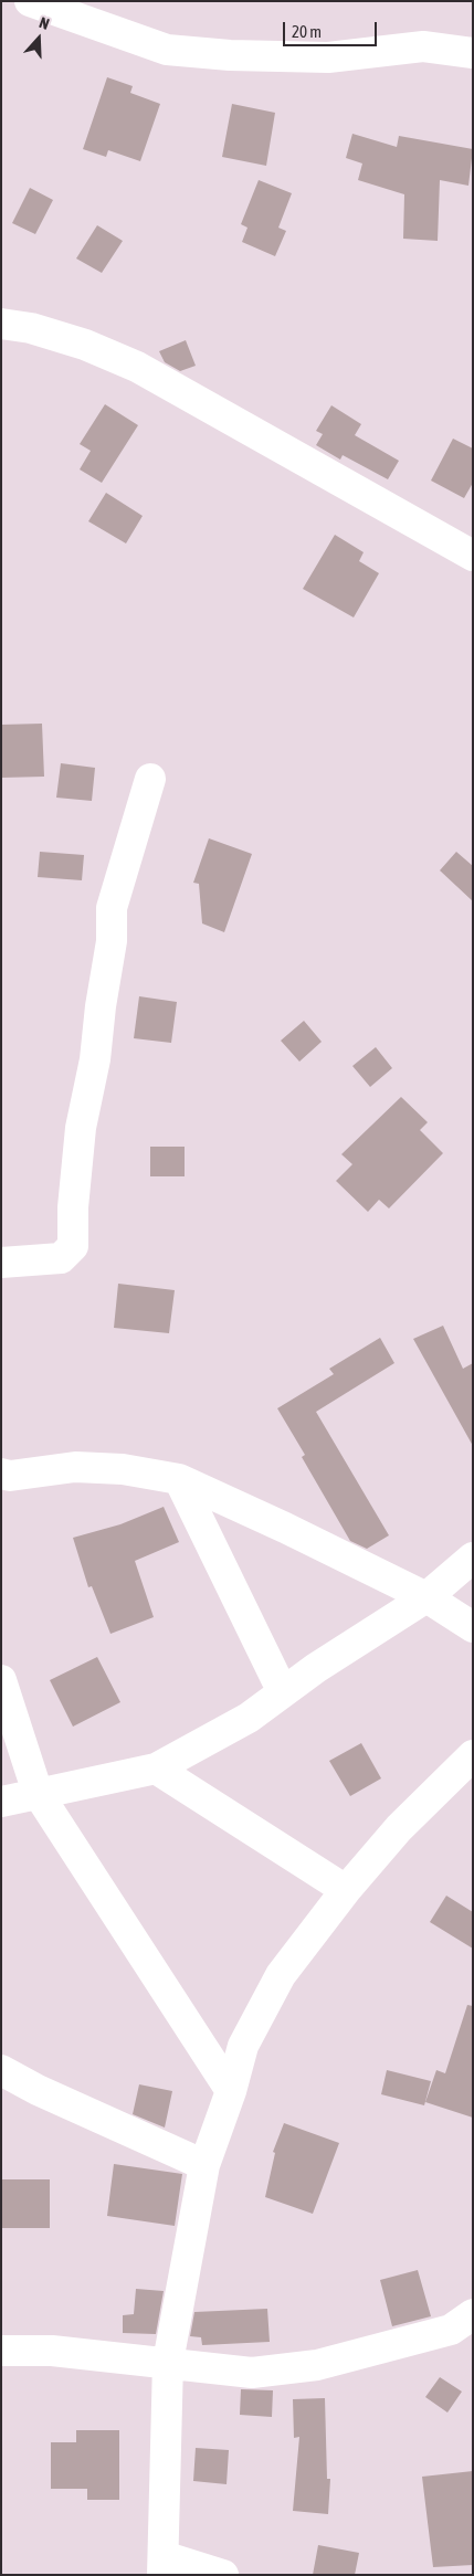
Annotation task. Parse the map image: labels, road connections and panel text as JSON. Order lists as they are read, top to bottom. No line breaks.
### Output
{"scale_bar":"20 m","north":"top"}
